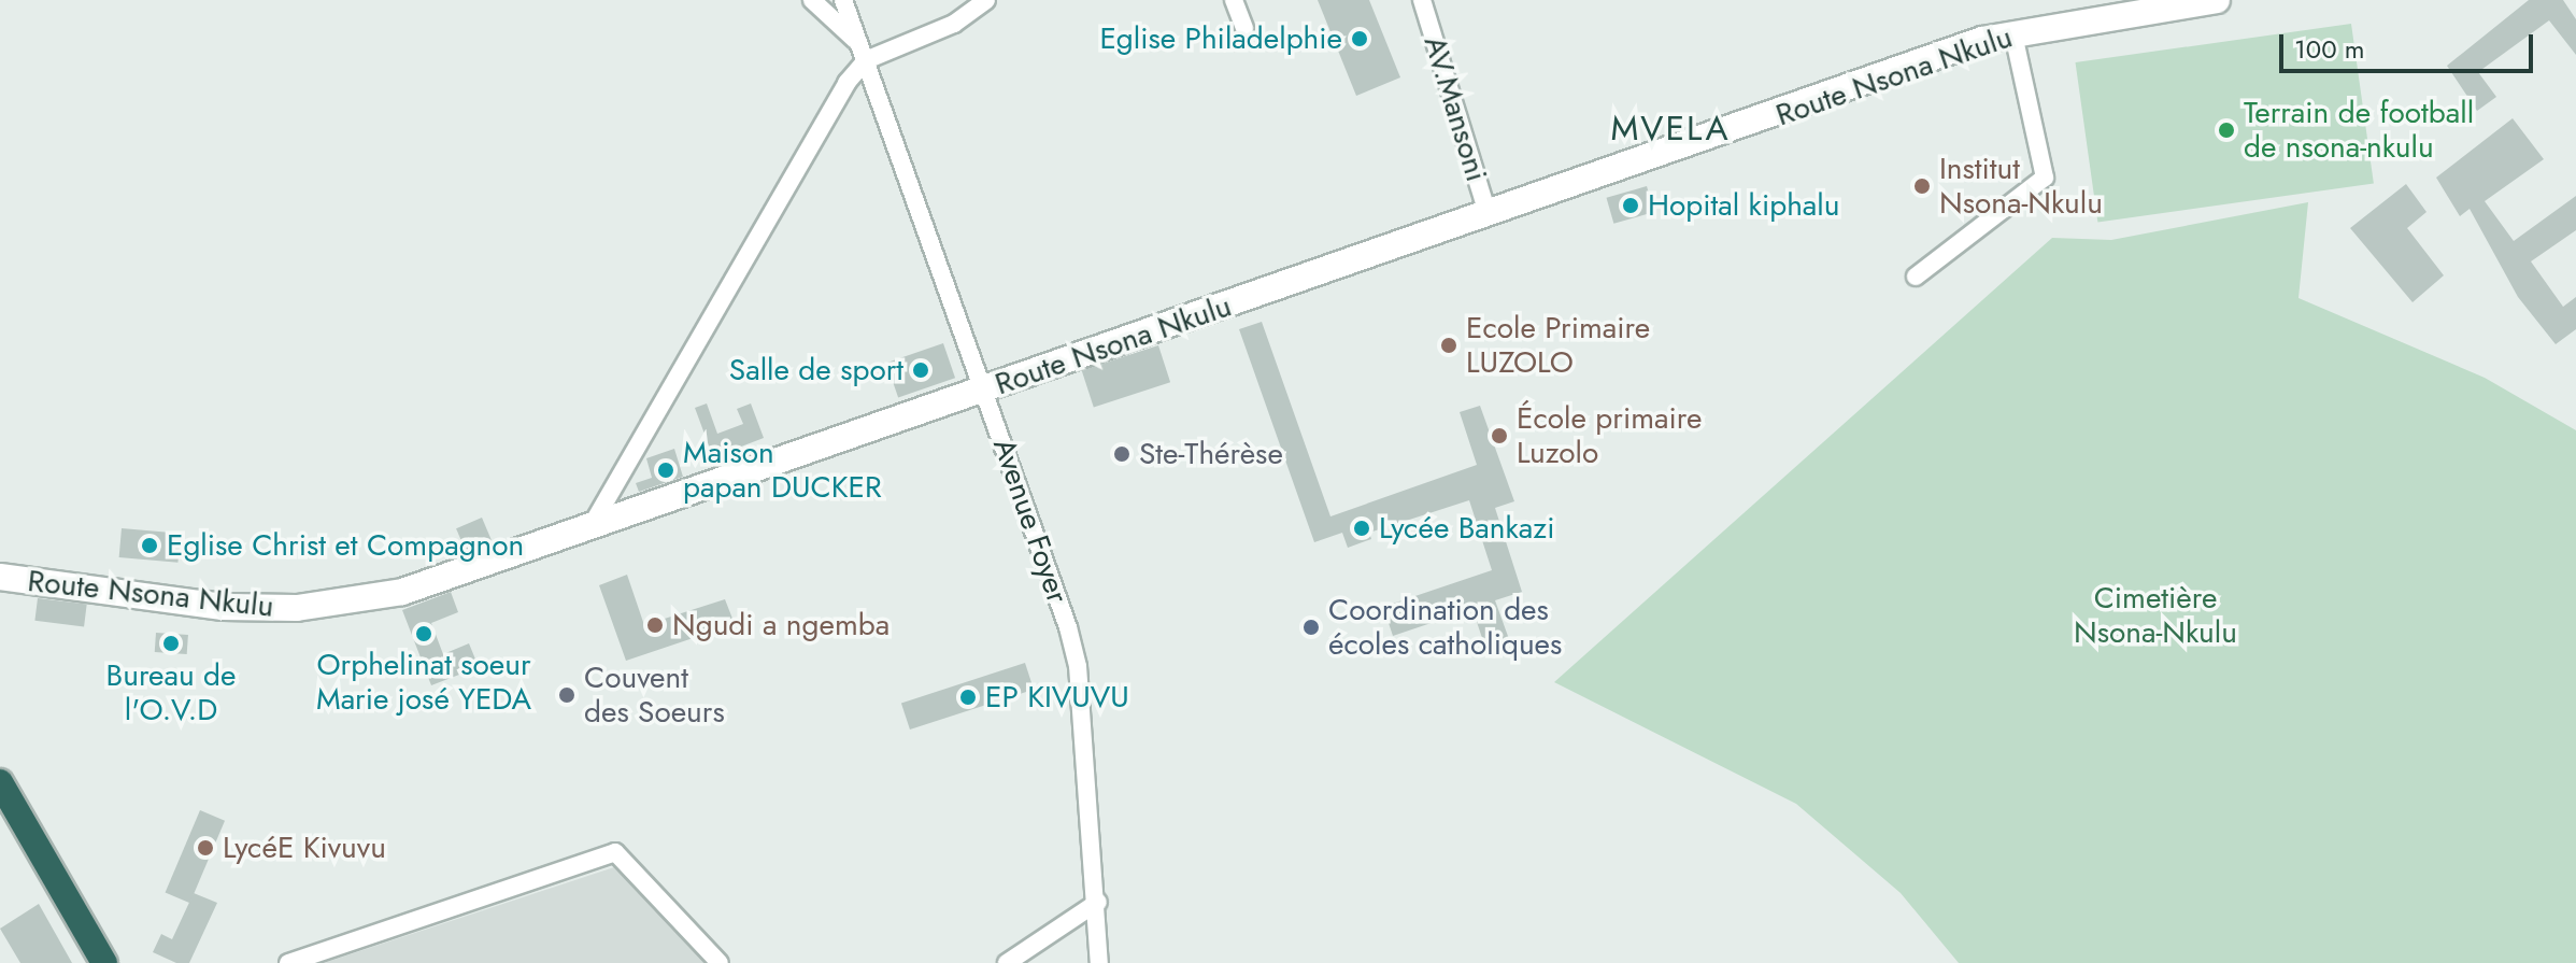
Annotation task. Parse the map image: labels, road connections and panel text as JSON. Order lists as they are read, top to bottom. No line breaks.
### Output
{"streets":{"street":["Route Nsona Nkulu","AV.Mansoni","Avenue Foyer"]},"crossings":[["Route Nsona Nkulu","AV.Mansoni"],["Route Nsona Nkulu","Avenue Foyer"]],"districts":["MVELA"],"parks":["Cimetière Nsona-Nkulu"],"places":["Eglise Philadelphie","Terrain de football de nsona-nkulu","Institut Nsona-Nkulu","Hopital kiphalu","Ecole Primaire LUZOLO","Salle de sport","École primaire Luzolo","Ste-Thérèse","Maison papan DUCKER","Lycée Bankazi","Eglise Christ et Compagnon","Ngudi a ngemba","Coordination des écoles catholiques","Orphelinat soeur Marie josé YEDA","Bureau de l'O.V.D","Couvent des Soeurs","EP KIVUVU","LycéE Kivuvu"],"scale_bar":"100 m"}
